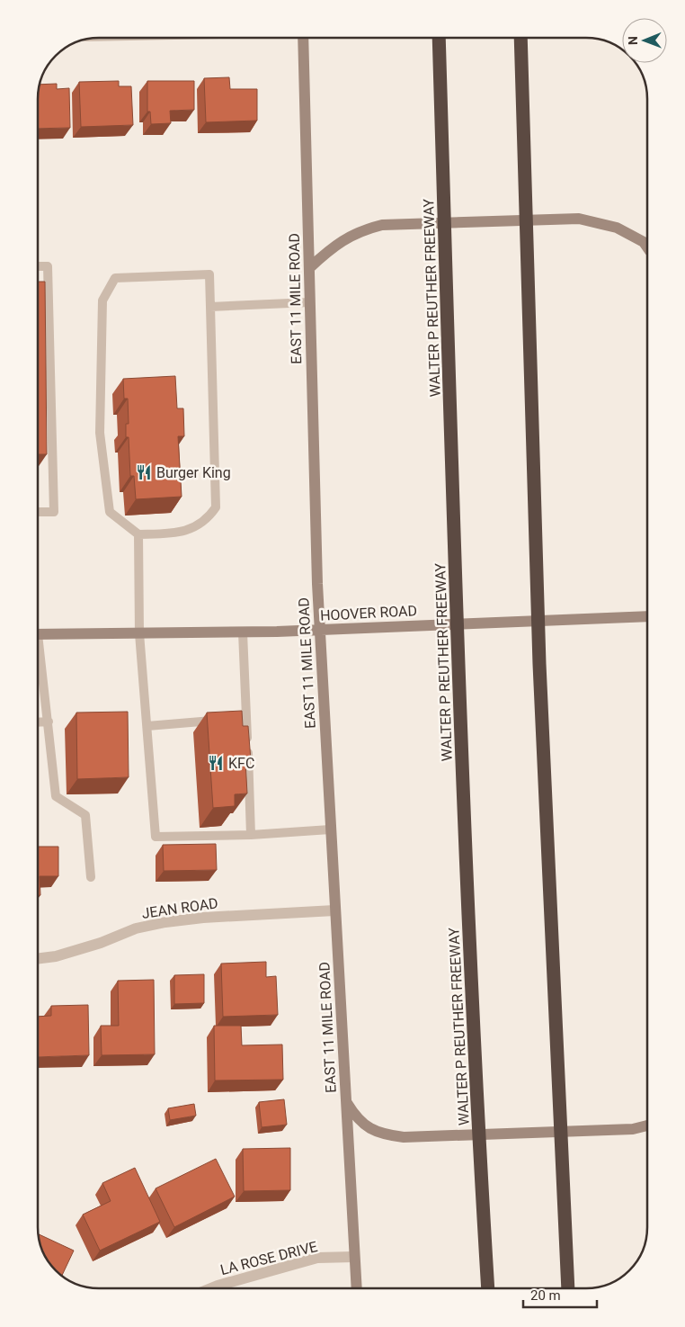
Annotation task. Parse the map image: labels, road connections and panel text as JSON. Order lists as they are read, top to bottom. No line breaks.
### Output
{"streets":{"highway":["WALTER P REUTHER FREEWAY"],"main road":["EAST 11 MILE ROAD","HOOVER ROAD"],"street":["JEAN ROAD","LA ROSE DRIVE"]},"crossings":[["EAST 11 MILE ROAD","HOOVER ROAD"],["EAST 11 MILE ROAD","JEAN ROAD"],["EAST 11 MILE ROAD","LA ROSE DRIVE"]],"places":{"restaurant":["Burger King","KFC"]},"scale_bar":"20 m","north":"left"}
